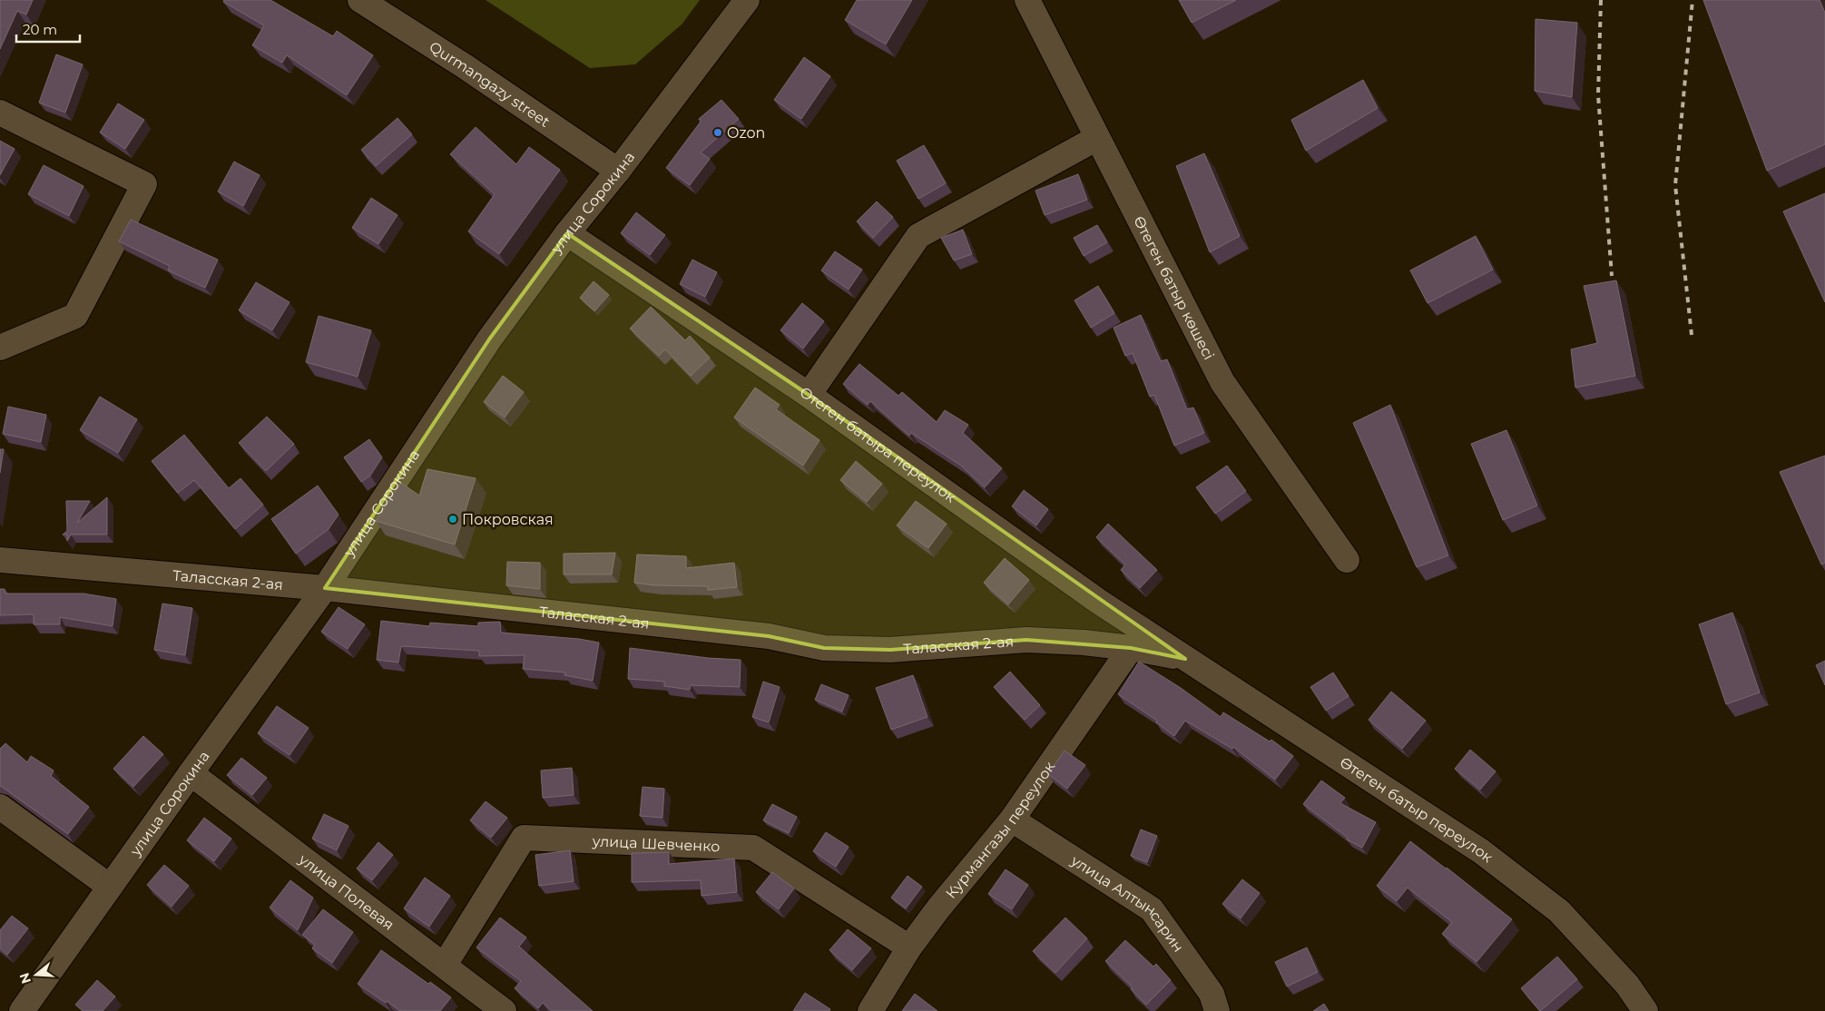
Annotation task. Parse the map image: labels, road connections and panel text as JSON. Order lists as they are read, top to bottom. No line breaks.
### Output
{"streets":{"street":["Qurmangazy street","улица Сорокина","Өтеген батыр көшесі","Отеген батыра переулок","Таласская 2-ая","Өтеген батыр переулок","Курмангазы переулок","улица Шевченко","улица Полевая","улица Алтынсарин"]},"crossings":[["Qurmangazy street","улица Сорокина"],["улица Сорокина","Отеген батыра переулок"],["улица Сорокина","Таласская 2-ая"],["улица Сорокина","улица Полевая"],["Отеген батыра переулок","Таласская 2-ая"],["Отеген батыра переулок","Өтеген батыр переулок"],["Таласская 2-ая","Өтеген батыр переулок"],["Таласская 2-ая","Курмангазы переулок"],["Курмангазы переулок","улица Шевченко"],["Курмангазы переулок","улица Алтынсарин"],["улица Шевченко","улица Полевая"]],"places":["Ozon","Покровская"],"scale_bar":"20 m","north":"left"}
